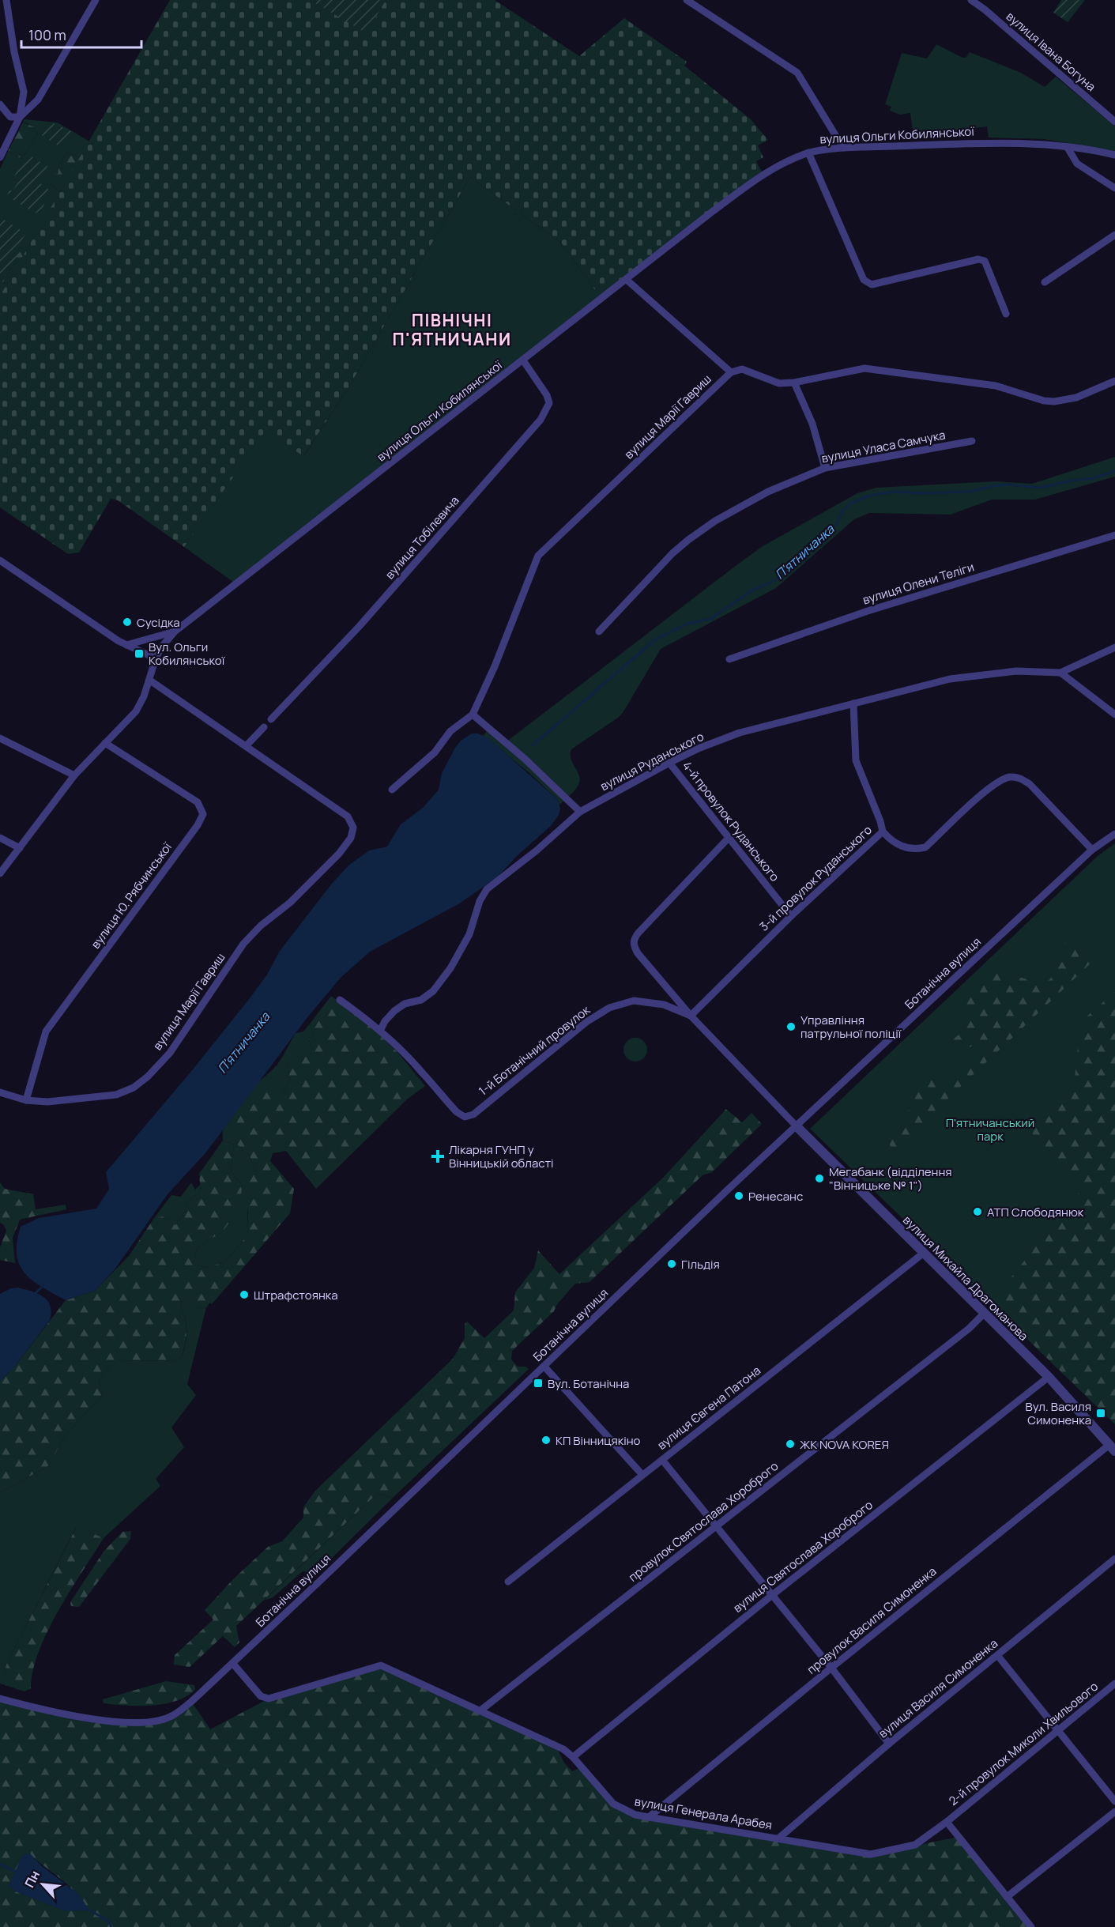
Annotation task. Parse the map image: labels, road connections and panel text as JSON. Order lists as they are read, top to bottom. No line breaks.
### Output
{"streets":{"street":["вулиця Івана Богуна","вулиця Ольги Кобилянської","вулиця Марії Гавриш","вулиця Уласа Самчука","вулиця Тобілевича","вулиця Олени Теліги","вулиця Руданського","4-й провулок Руданського","3-й провулок Руданського","вулиця Ю. Рябчинської","Ботанічна вулиця","1-й Ботанічний провулок","вулиця Михайла Драгоманова","вулиця Євгена Патона","провулок Святослава Хороброго","вулиця Святослава Хороброго","провулок Василя Симоненка","вулиця Василя Симоненка","2-й провулок Миколи Хвильового","вулиця Генерала Арабея"]},"crossings":[["вулиця Ольги Кобилянської","вулиця Тобілевича"],["вулиця Ольги Кобилянської","вулиця Ю. Рябчинської"],["вулиця Марії Гавриш","вулиця Ю. Рябчинської"],["вулиця Руданського","4-й провулок Руданського"],["вулиця Руданського","3-й провулок Руданського"],["вулиця Руданського","1-й Ботанічний провулок"],["4-й провулок Руданського","3-й провулок Руданського"],["4-й провулок Руданського","1-й Ботанічний провулок"],["3-й провулок Руданського","1-й Ботанічний провулок"],["Ботанічна вулиця","1-й Ботанічний провулок"],["Ботанічна вулиця","вулиця Михайла Драгоманова"],["Ботанічна вулиця","вулиця Генерала Арабея"],["1-й Ботанічний провулок","вулиця Михайла Драгоманова"],["вулиця Михайла Драгоманова","вулиця Євгена Патона"],["вулиця Михайла Драгоманова","провулок Святослава Хороброго"],["вулиця Михайла Драгоманова","вулиця Святослава Хороброго"],["вулиця Михайла Драгоманова","провулок Василя Симоненка"],["провулок Святослава Хороброго","вулиця Генерала Арабея"],["вулиця Святослава Хороброго","вулиця Генерала Арабея"],["провулок Василя Симоненка","вулиця Генерала Арабея"],["вулиця Василя Симоненка","вулиця Генерала Арабея"],["2-й провулок Миколи Хвильового","вулиця Генерала Арабея"]],"districts":["ПІВНІЧНІ П'ЯТНИЧАНИ"],"water":["П'ятничанка"],"parks":["П'ятничанський парк"],"places":{"other":["Сусідка","Управління патрульної поліції","Мегабанк (відділення \"Вінницьке № 1\")","Ренесанс","АТП Слободянюк","Гільдія","Штрафстоянка","КП Вінницякіно","ЖК NOVA KOREЯ"],"transit":["Вул. Ольги Кобилянської","Вул. Ботанічна","Вул. Василя Симоненка"],"health":["Лікарня ГУНП у Вінницькій області"]},"scale_bar":"100 m","north":"top left"}
